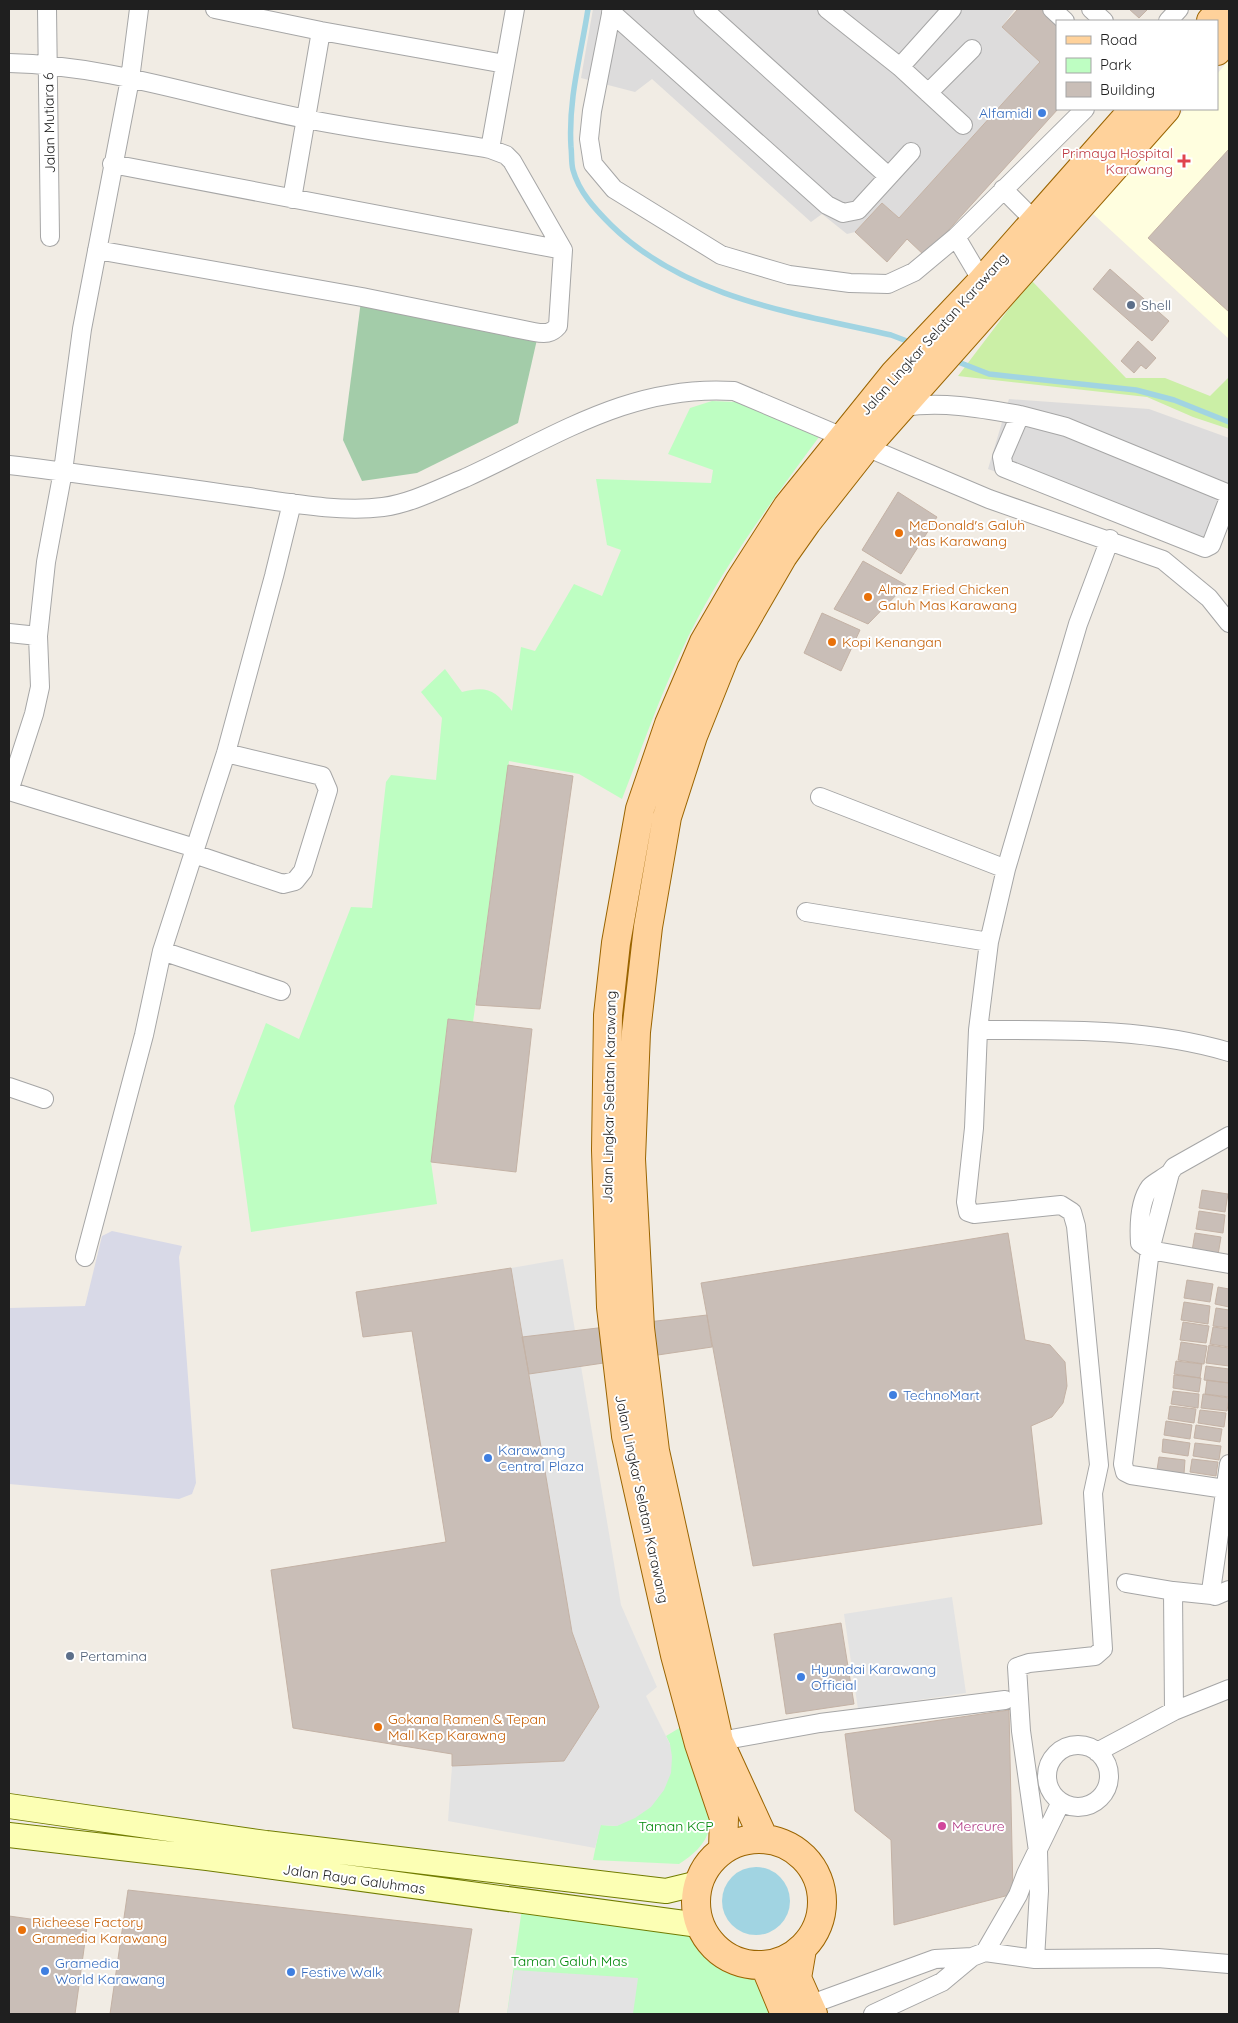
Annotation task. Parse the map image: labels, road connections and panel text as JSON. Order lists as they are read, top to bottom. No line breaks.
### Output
{"streets":{"main road":["Jalan Lingkar Selatan Karawang","Jalan Raya Galuhmas"],"street":["Jalan Mutiara 6"]},"crossings":[["Jalan Lingkar Selatan Karawang","Jalan Raya Galuhmas"]],"parks":["Taman KCP","Taman Galuh Mas"],"places":{"other":["Alfamidi","Shell","McDonald's Galuh Mas Karawang","Almaz Fried Chicken Galuh Mas Karawang","Kopi Kenangan","TechnoMart","Karawang Central Plaza","Pertamina","Hyundai Karawang Official","Gokana Ramen & Tepan Mall Kcp Karawng","Mercure","Richeese Factory Gramedia Karawang","Gramedia World Karawang","Festive Walk"],"health":["Primaya Hospital Karawang"]},"legend":["Road","Park","Building"]}
